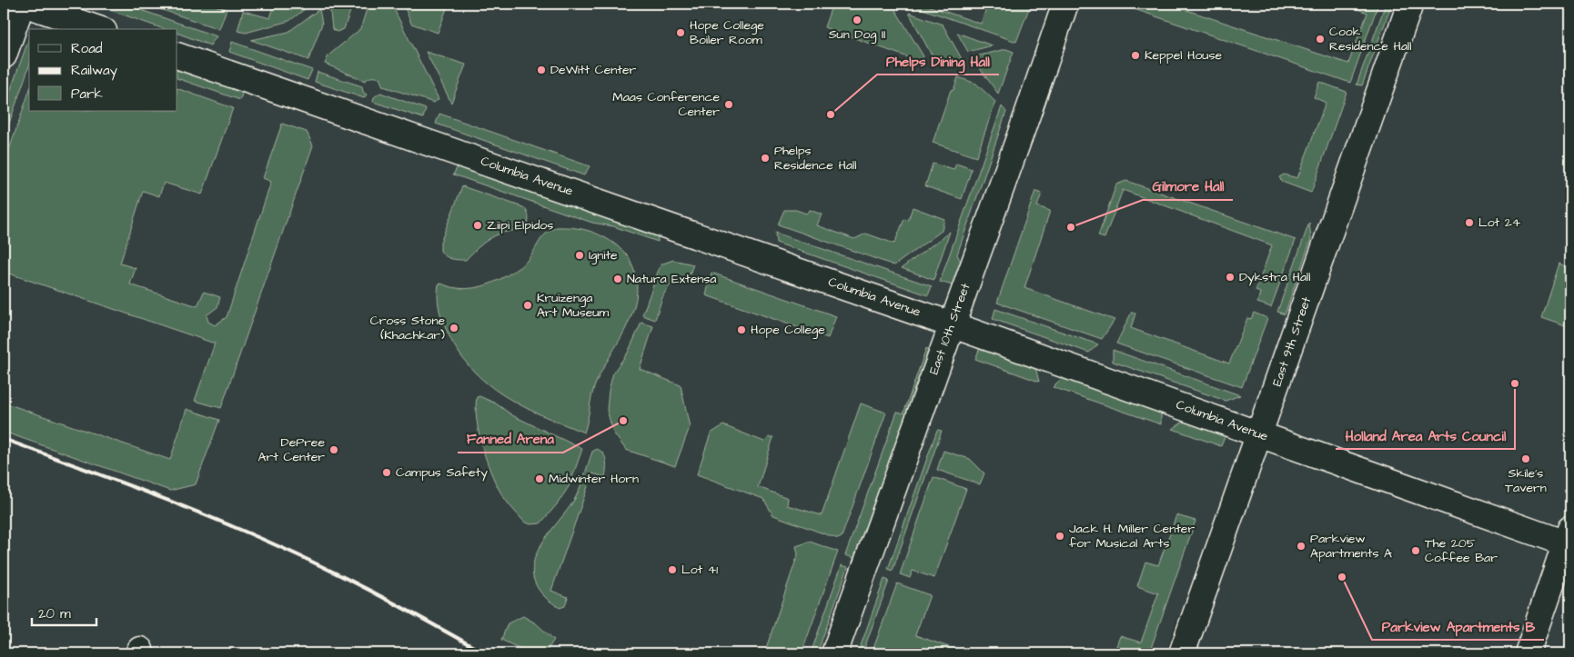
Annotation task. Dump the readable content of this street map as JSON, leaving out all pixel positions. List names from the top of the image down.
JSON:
{
  "streets": {
    "street": ["Columbia Avenue", "East 10th Street", "East 9th Street"]
  },
  "crossings": [
    ["Columbia Avenue", "East 10th Street"],
    ["Columbia Avenue", "East 9th Street"]
  ],
  "places": [
    "Sun Dog II",
    "Hope College Boiler Room",
    "Cook Residence Hall",
    "Keppel House",
    "DeWitt Center",
    "Maas Conference Center",
    "Phelps Dining Hall",
    "Phelps Residence Hall",
    "Lot 24",
    "Ziipi Elpidos",
    "Gilmore Hall",
    "Ignite",
    "Dykstra Hall",
    "Natura Extensa",
    "Kruizenga Art Museum",
    "Cross Stone (Khachkar)",
    "Hope College",
    "Holland Area Arts Council",
    "Fanned Arena",
    "DePree Art Center",
    "Skile’s Tavern",
    "Campus Safety",
    "Midwinter Horn",
    "Jack H. Miller Center for Musical Arts",
    "Parkview Apartments A",
    "The 205 Coffee Bar",
    "Lot 41",
    "Parkview Apartments B"
  ],
  "legend": ["Road", "Railway", "Park"],
  "scale_bar": "20 m"
}
